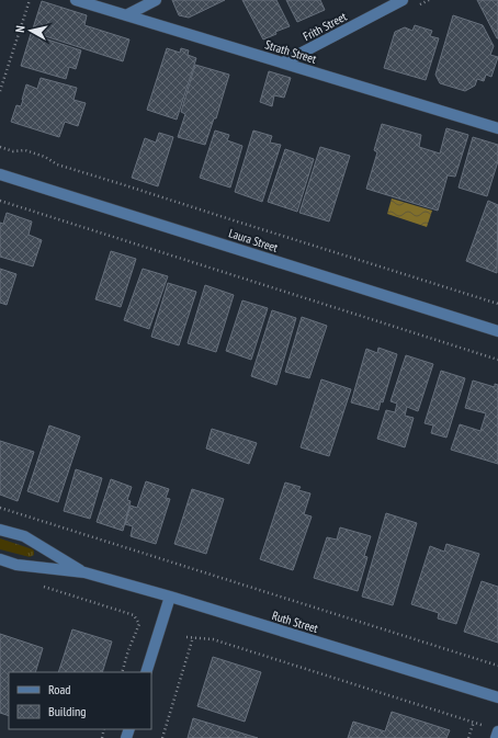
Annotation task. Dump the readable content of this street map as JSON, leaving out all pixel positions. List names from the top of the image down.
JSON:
{
  "streets": {
    "street": [
      "Frith Street",
      "Strath Street",
      "Laura Street",
      "Ruth Street"
    ]
  },
  "crossings": [
    ["Frith Street", "Strath Street"]
  ],
  "legend": ["Road", "Building"],
  "north": "left"
}
